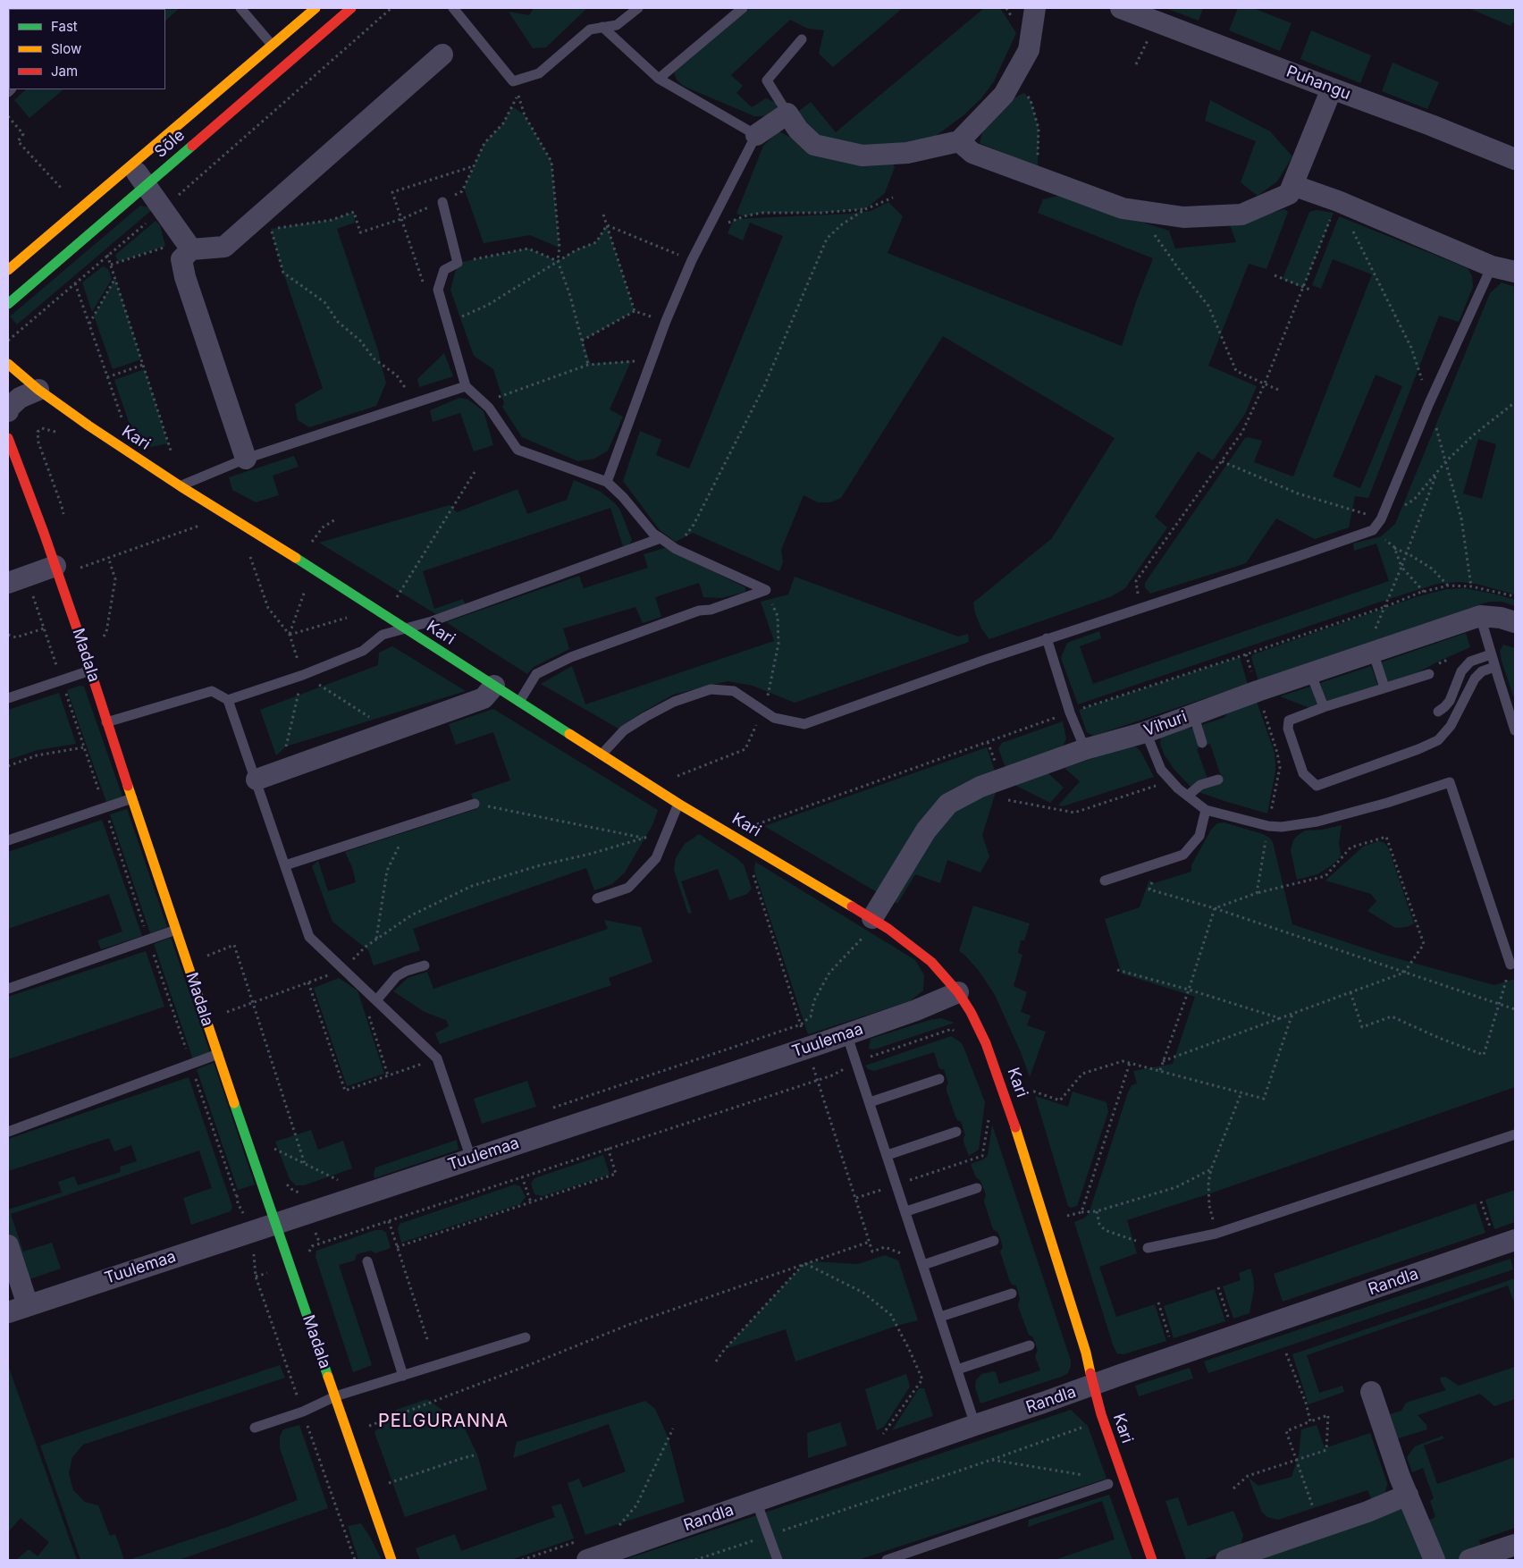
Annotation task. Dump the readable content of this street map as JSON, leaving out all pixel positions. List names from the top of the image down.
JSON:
{
  "streets": {
    "street": [
      "Puhangu",
      "Sõle",
      "Kari",
      "Madala",
      "Vihuri",
      "Tuulemaa",
      "Randla"
    ]
  },
  "crossings": [
    ["Kari", "Vihuri"],
    ["Kari", "Tuulemaa"],
    ["Kari", "Randla"],
    ["Madala", "Tuulemaa"]
  ],
  "districts": ["PELGURANNA"],
  "legend": ["Fast", "Slow", "Jam"]
}
